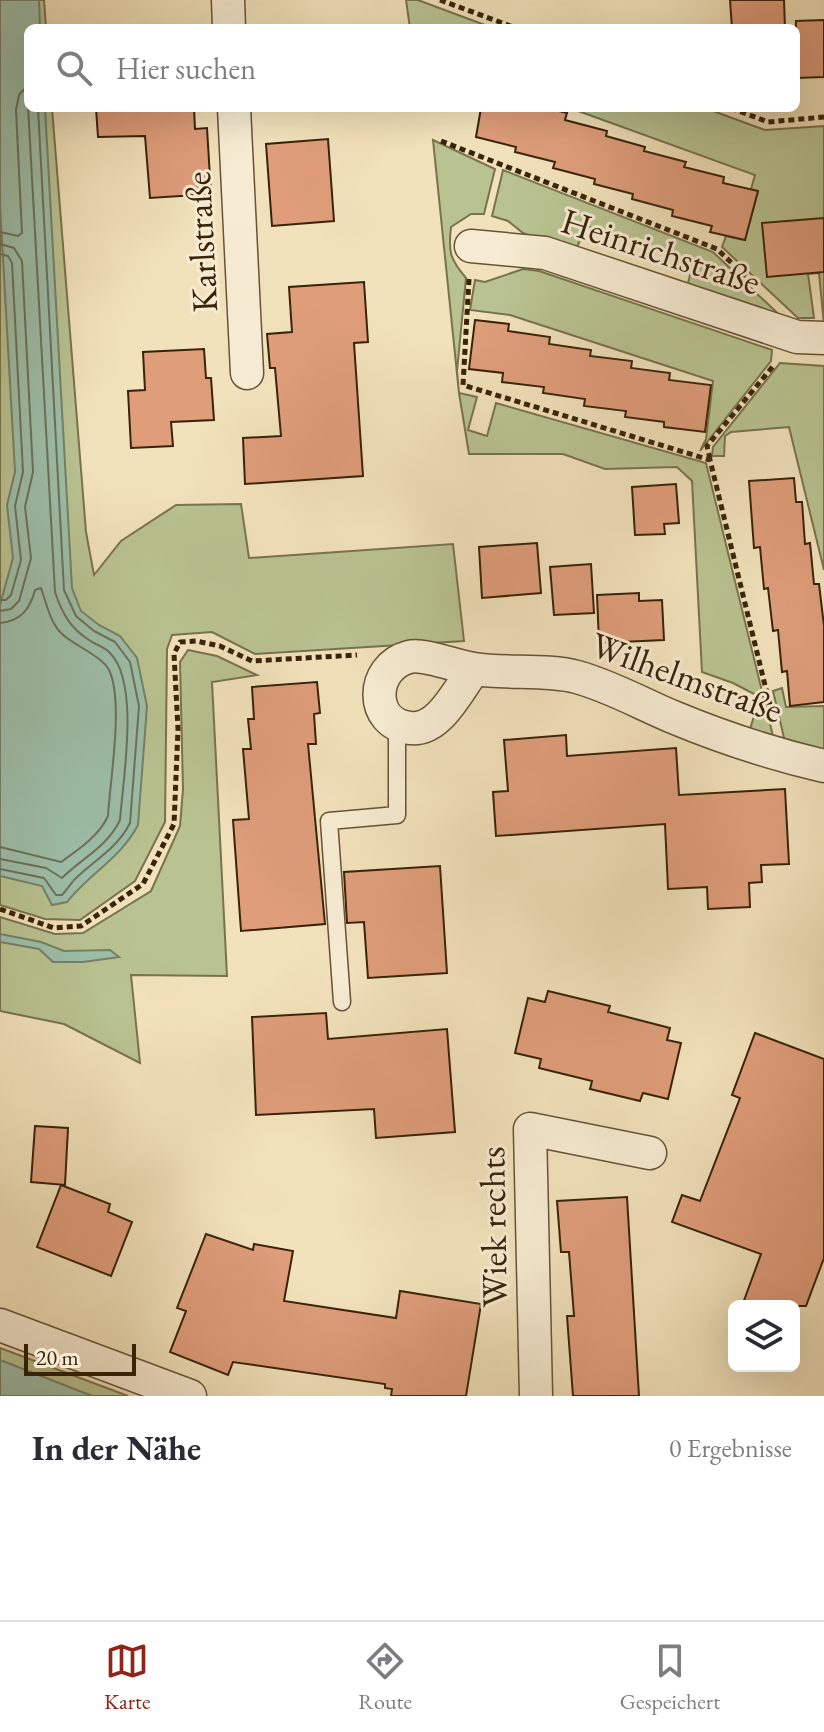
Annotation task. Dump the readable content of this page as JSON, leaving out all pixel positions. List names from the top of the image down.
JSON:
{
  "streets": {
    "street": [
      "Karlstraße",
      "Heinrichstraße",
      "Wilhelmstraße",
      "Wiek rechts"
    ]
  },
  "scale_bar": "20 m",
  "page": {
    "search": "Hier suchen",
    "scale": "20 m",
    "heading": ["In der Nähe", "0 Ergebnisse"],
    "nav": ["Karte", "Route", "Gespeichert"]
  }
}
